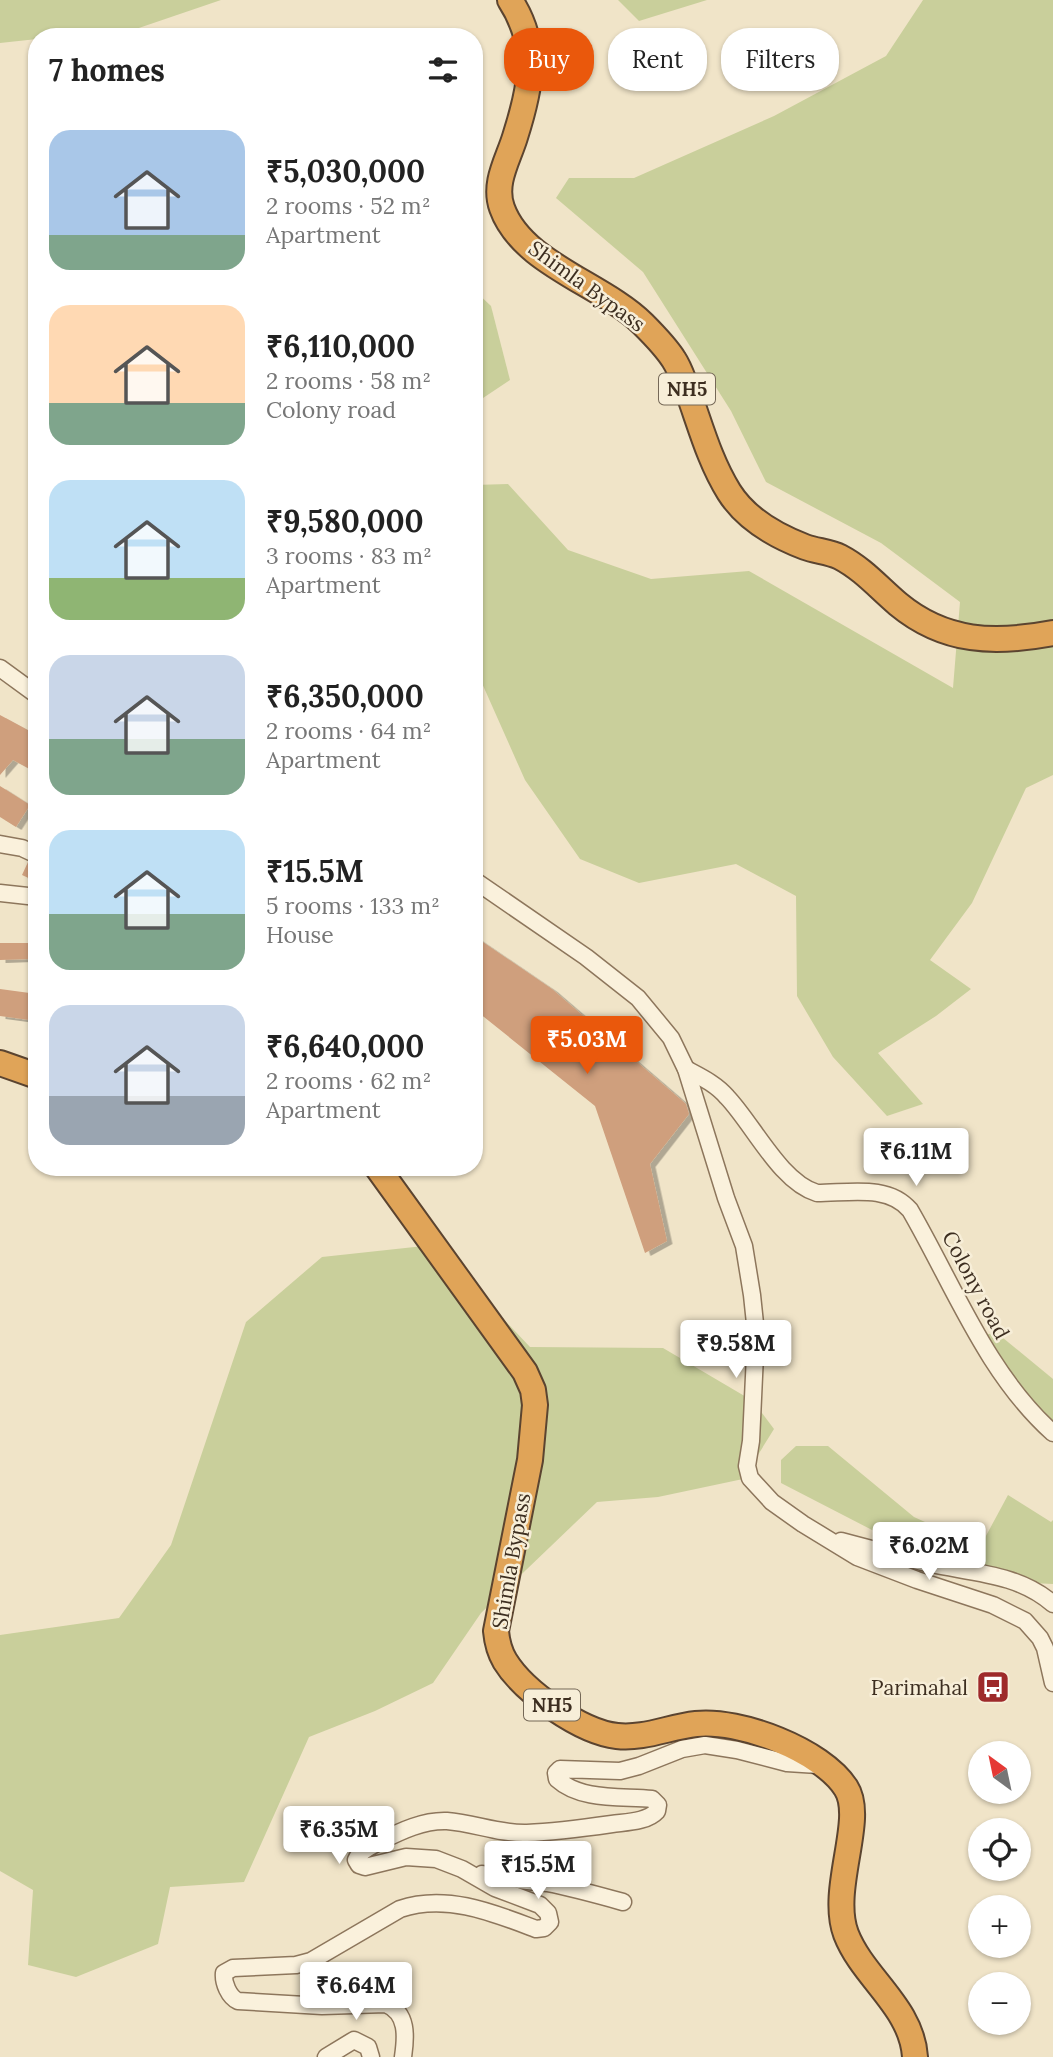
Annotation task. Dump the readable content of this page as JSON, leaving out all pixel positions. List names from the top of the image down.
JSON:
{
  "streets": {
    "highway": ["Shimla Bypass", "NH5"],
    "street": ["Colony road"]
  },
  "places": {
    "bus stop": ["Parimahal"]
  },
  "north": "top left",
  "page": {
    "chip": ["Buy", "Rent", "Filters"],
    "heading": "7 homes",
    "list": [
      {
        "name": "₹5,030,000",
        "note": "2 rooms · 52 m² · Apartment"
      },
      {
        "name": "₹6,110,000",
        "note": "2 rooms · 58 m² · Colony road"
      },
      {
        "name": "₹9,580,000",
        "note": "3 rooms · 83 m² · Apartment"
      },
      {
        "name": "₹6,350,000",
        "note": "2 rooms · 64 m² · Apartment"
      },
      {
        "name": "₹15.5M",
        "note": "5 rooms · 133 m² · House"
      },
      {
        "name": "₹6,640,000",
        "note": "2 rooms · 62 m² · Apartment"
      }
    ],
    "price": [
      "₹5.03M",
      "₹6.11M",
      "₹9.58M",
      "₹6.02M",
      "₹6.35M",
      "₹15.5M",
      "₹6.64M"
    ],
    "map_buttons": ["+", "−"]
  }
}
